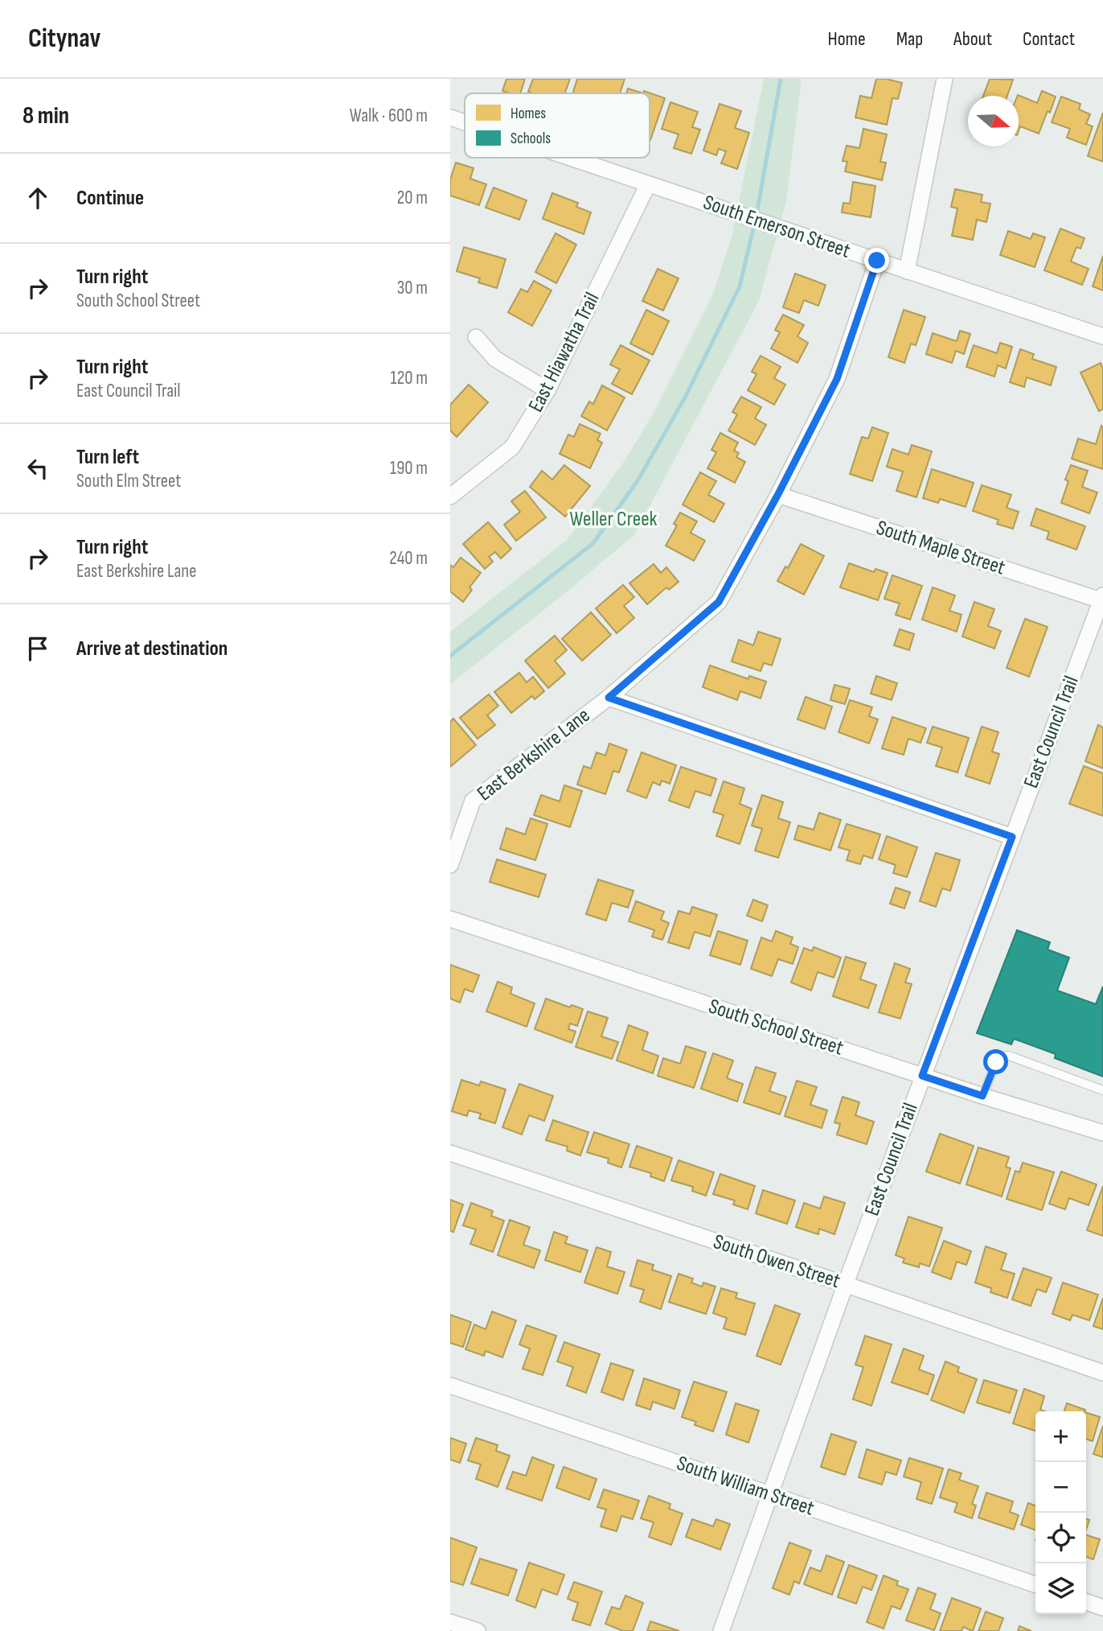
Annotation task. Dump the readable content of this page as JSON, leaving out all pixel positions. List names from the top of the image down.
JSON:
{
  "streets": {
    "street": [
      "South Emerson Street",
      "East Hiawatha Trail",
      "South Maple Street",
      "East Council Trail",
      "East Berkshire Lane",
      "South School Street",
      "South Owen Street",
      "South William Street"
    ]
  },
  "crossings": [
    ["South Emerson Street", "East Hiawatha Trail"],
    ["South Emerson Street", "East Berkshire Lane"],
    ["South Maple Street", "East Council Trail"],
    ["South Maple Street", "East Berkshire Lane"],
    ["East Council Trail", "South School Street"],
    ["East Council Trail", "South Owen Street"],
    ["East Council Trail", "South William Street"]
  ],
  "parks": ["Weller Creek"],
  "legend": ["Homes", "Schools"],
  "north": "right",
  "page": {
    "header": "Citynav",
    "nav": [
      "Home",
      "Map",
      "About",
      "Contact"
    ],
    "heading": ["8 min", "Walk · 600 m"],
    "list": [
      ["Continue", "20 m"],
      ["Turn right", "South School Street", "30 m"],
      ["Turn right", "East Council Trail", "120 m"],
      ["Turn left", "South Elm Street", "190 m"],
      ["Turn right", "East Berkshire Lane", "240 m"],
      "Arrive at destination"
    ],
    "map_buttons": ["+", "−"]
  }
}
